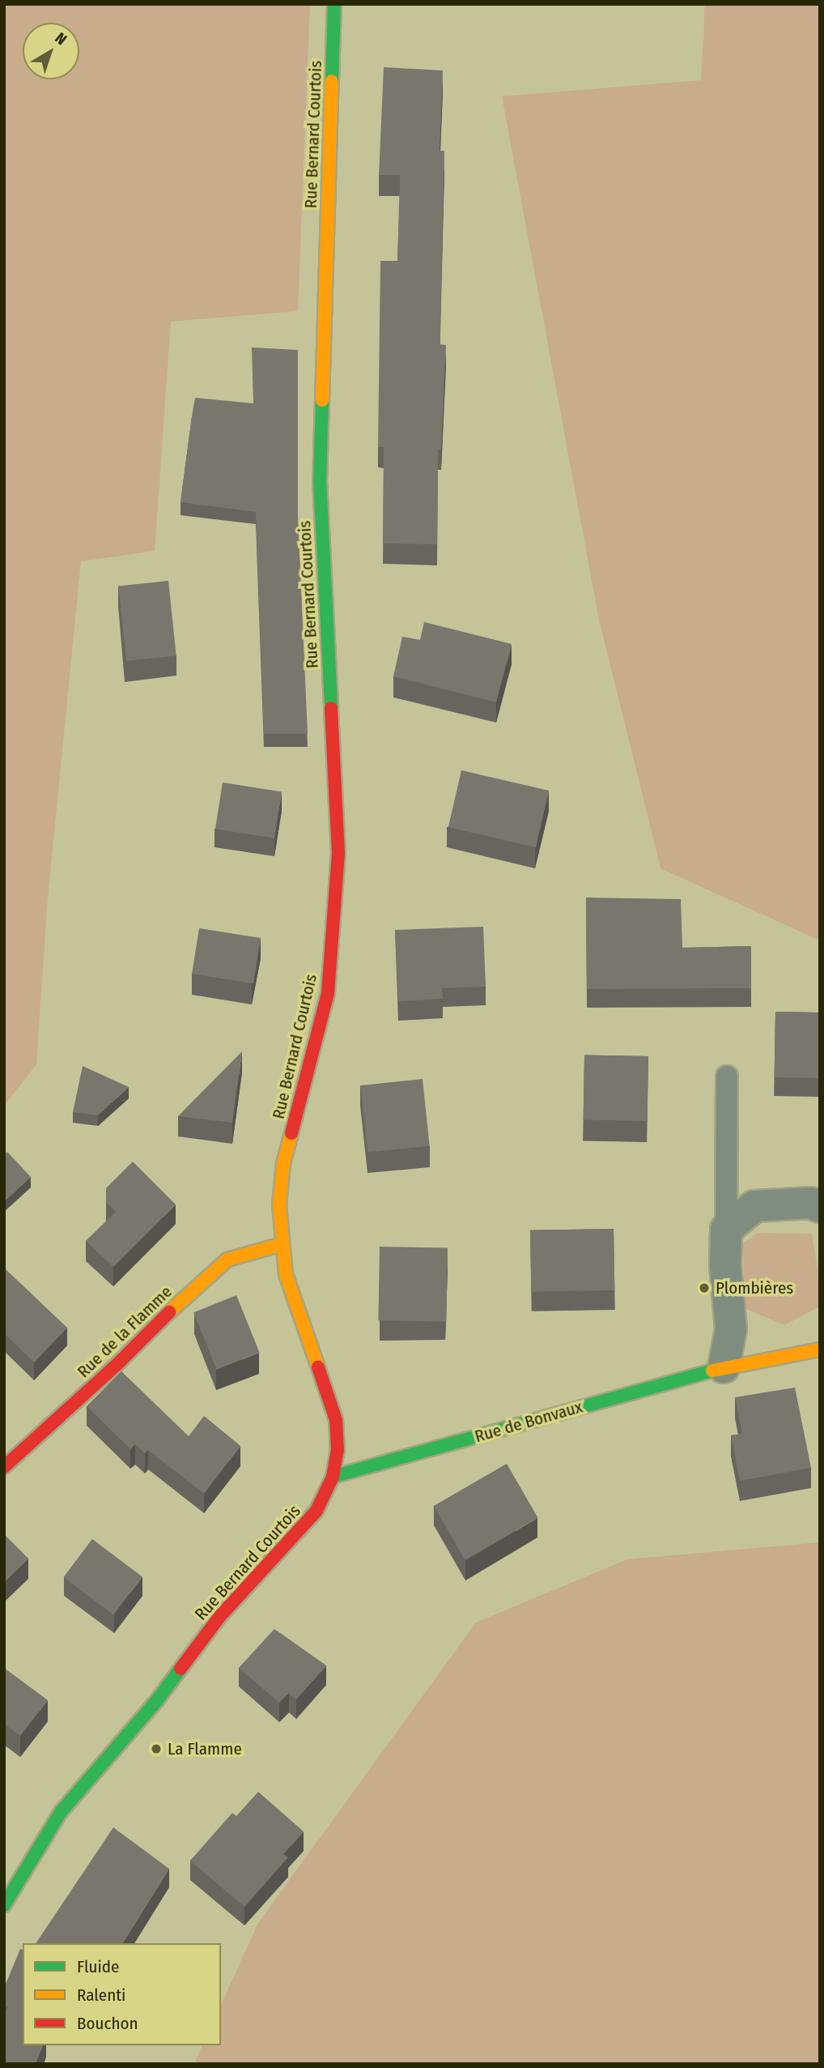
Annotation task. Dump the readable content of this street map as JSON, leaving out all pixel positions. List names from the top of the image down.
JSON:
{
  "streets": {
    "street": ["Rue Bernard Courtois", "Rue de la Flamme", "Rue de Bonvaux"]
  },
  "crossings": [
    ["Rue Bernard Courtois", "Rue de la Flamme"],
    ["Rue Bernard Courtois", "Rue de Bonvaux"]
  ],
  "places": ["Plombières", "La Flamme"],
  "legend": ["Fluide", "Ralenti", "Bouchon"],
  "north": "top right"
}
